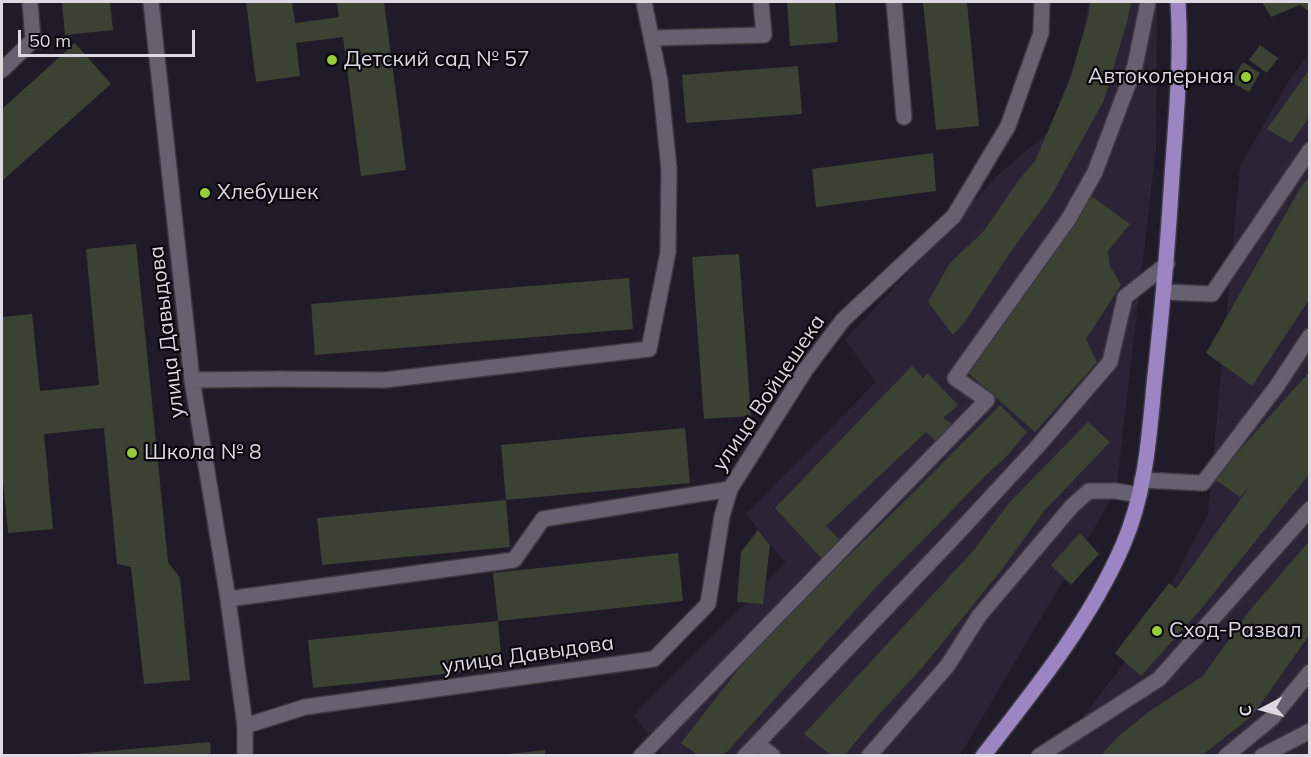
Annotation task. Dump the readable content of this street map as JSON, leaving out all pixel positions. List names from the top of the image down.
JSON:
{
  "streets": {
    "street": ["улица Давыдова", "улица Войцешека"]
  },
  "crossings": [
    ["улица Давыдова", "улица Войцешека"]
  ],
  "places": [
    "Детский сад № 57",
    "Автоколерная",
    "Хлебушек",
    "Школа № 8",
    "Сход-Развал"
  ],
  "scale_bar": "50 m",
  "north": "left"
}
